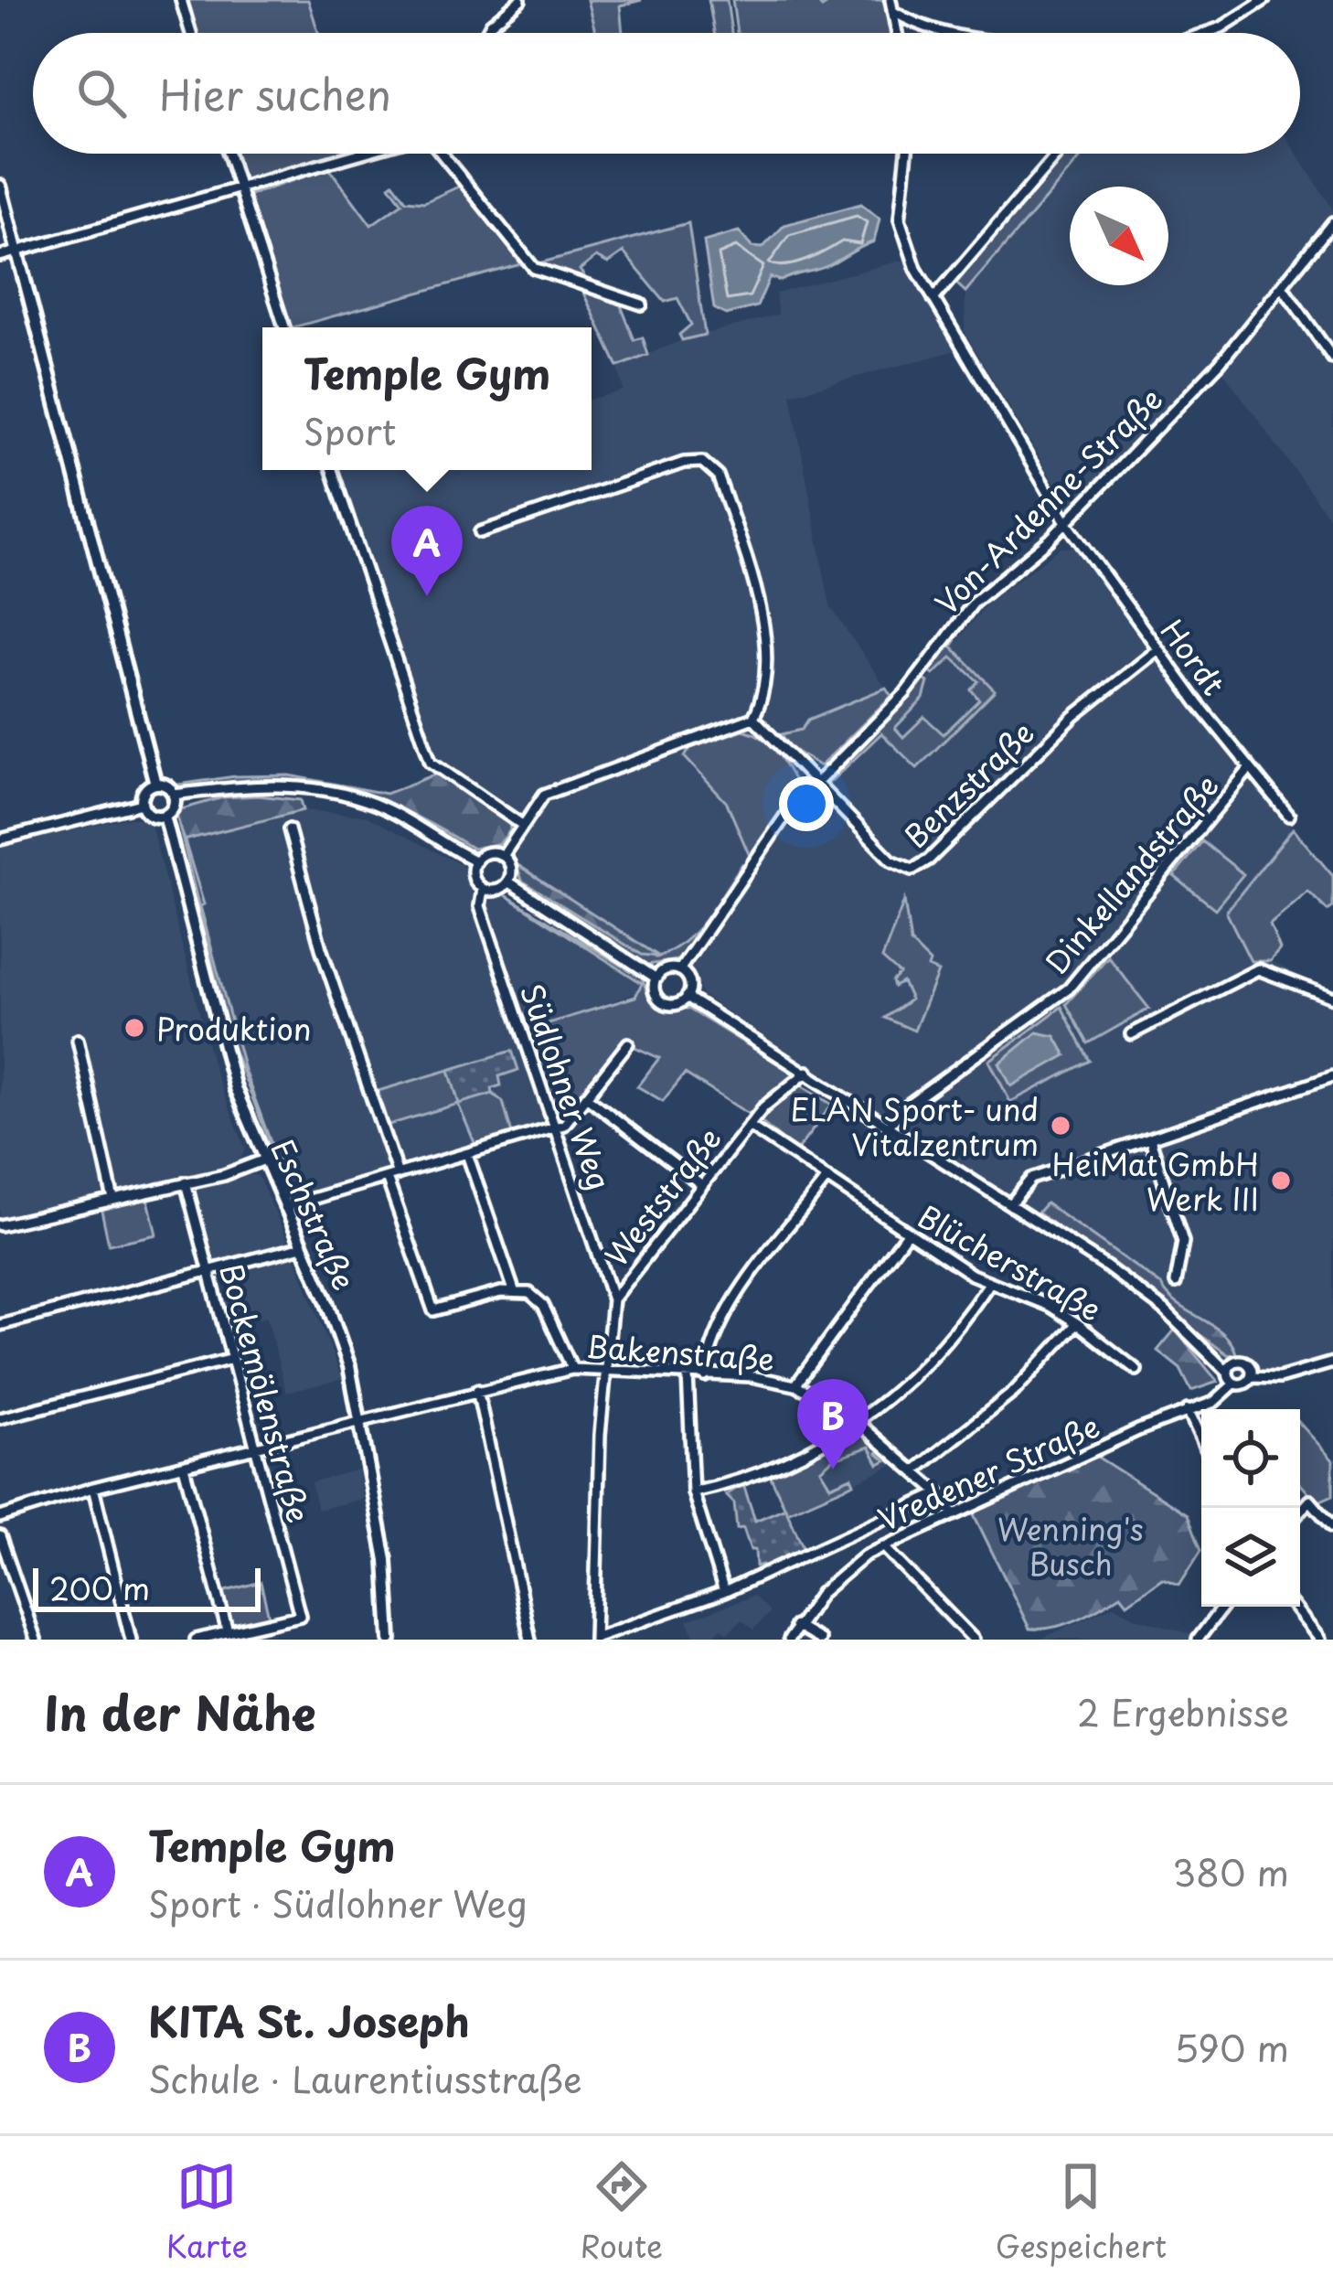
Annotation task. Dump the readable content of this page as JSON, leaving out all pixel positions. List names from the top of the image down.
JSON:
{
  "streets": {
    "main road": ["Eschstraße"],
    "street": [
      "Von-Ardenne-Straße",
      "Hordt",
      "Benzstraße",
      "Dinkellandstraße",
      "Südlohner Weg",
      "Weststraße",
      "Blücherstraße",
      "Bakenstraße",
      "Bockemölenstraße",
      "Vredener Straße"
    ]
  },
  "crossings": [
    ["Von-Ardenne-Straße", "Hordt"],
    ["Von-Ardenne-Straße", "Benzstraße"],
    ["Hordt", "Benzstraße"],
    ["Hordt", "Dinkellandstraße"],
    ["Südlohner Weg", "Weststraße"],
    ["Weststraße", "Blücherstraße"],
    ["Weststraße", "Bakenstraße"],
    ["Eschstraße", "Bakenstraße"],
    ["Bakenstraße", "Bockemölenstraße"],
    ["Bakenstraße", "Vredener Straße"]
  ],
  "parks": ["Wenning's Busch"],
  "places": ["Produktion", "ELAN Sport- und Vitalzentrum", "HeiMat GmbH Werk III"],
  "scale_bar": "200 m",
  "north": "bottom right",
  "page": {
    "search": "Hier suchen",
    "popup": ["Temple Gym", "Sport"],
    "pins": ["A", "B"],
    "scale": "200 m",
    "heading": ["In der Nähe", "2 Ergebnisse"],
    "list": [
      {
        "mark": "A",
        "name": "Temple Gym",
        "note": "Sport · Südlohner Weg",
        "value": "380 m"
      },
      {
        "mark": "B",
        "name": "KITA St. Joseph",
        "note": "Schule · Laurentiusstraße",
        "value": "590 m"
      }
    ],
    "nav": ["Karte", "Route", "Gespeichert"]
  }
}
